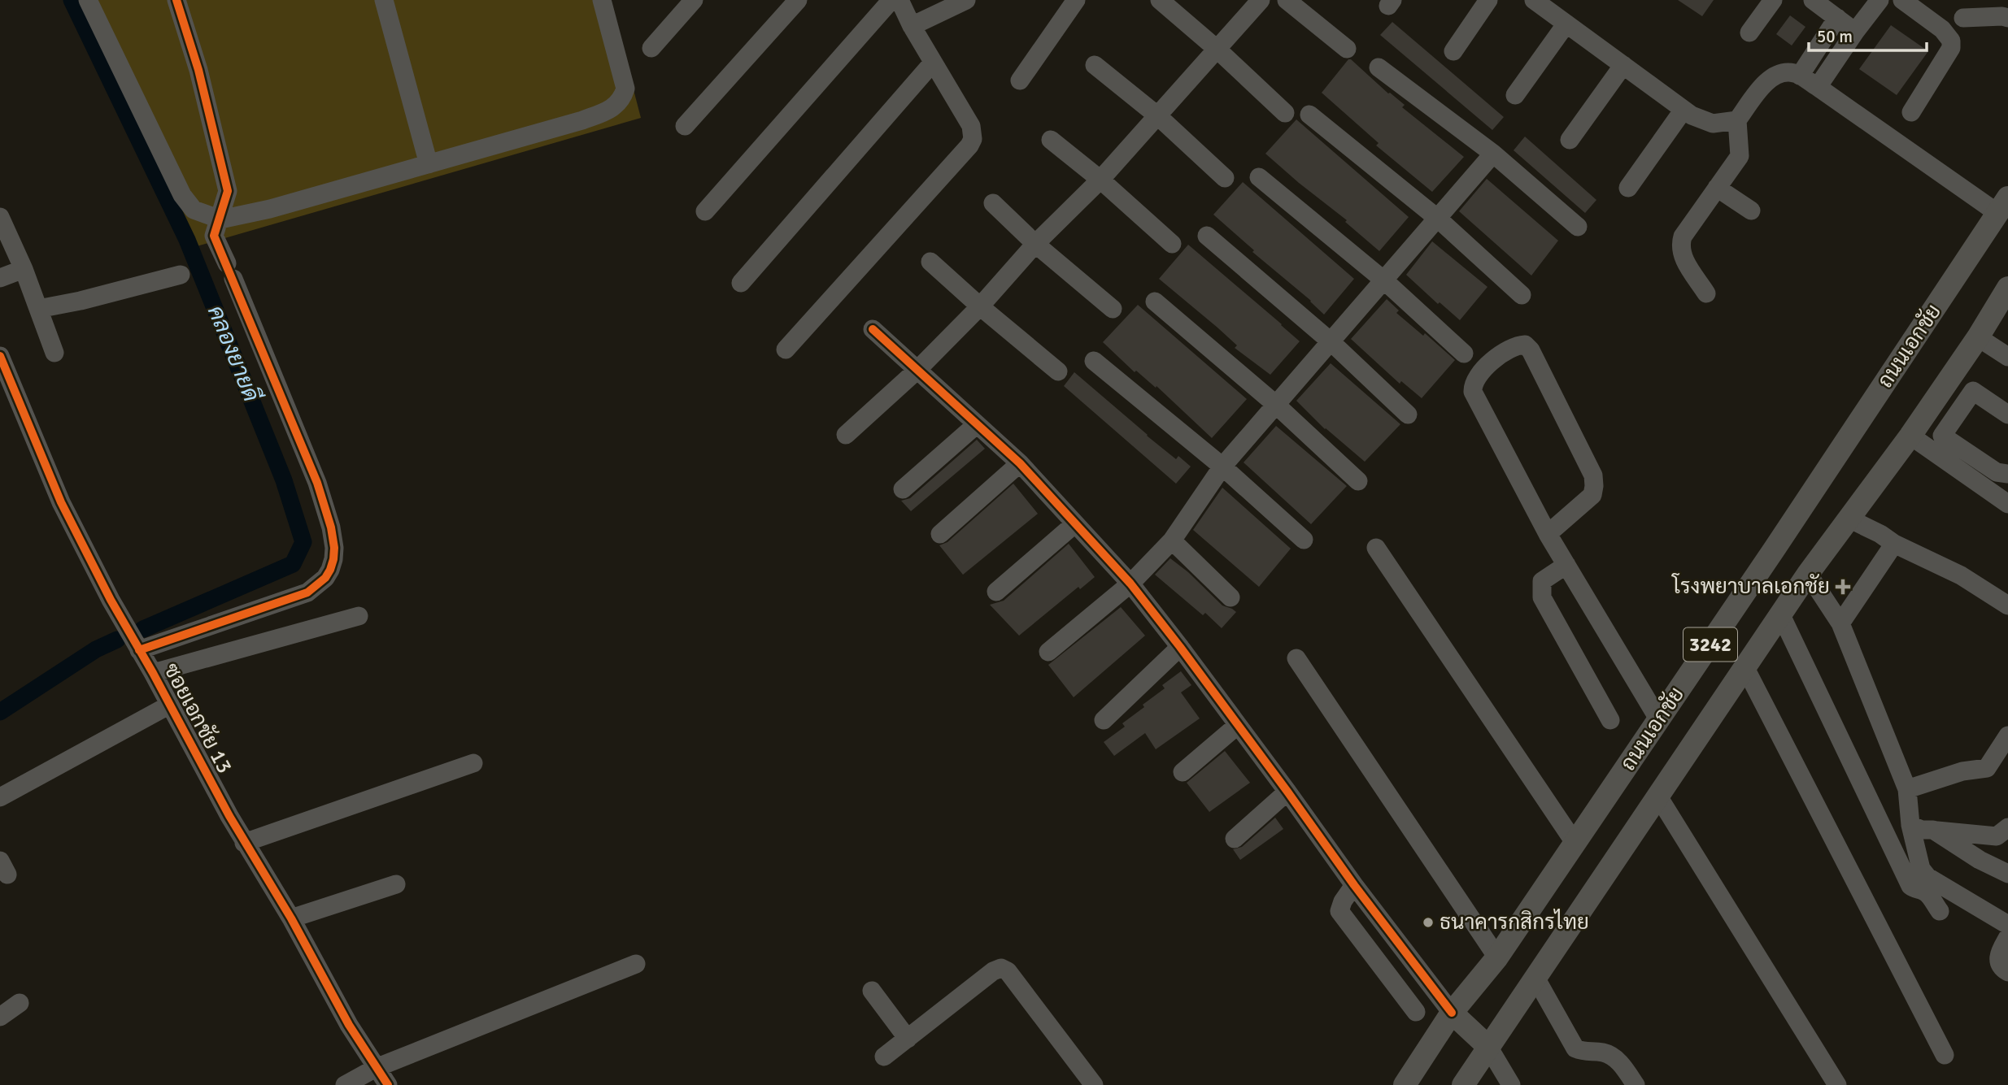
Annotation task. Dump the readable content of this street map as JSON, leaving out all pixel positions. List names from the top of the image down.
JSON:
{
  "streets": {
    "main road": ["ถนนเอกชัย", "3242"],
    "street": ["ซอยเอกชัย 13"]
  },
  "water": ["คลองยายดี"],
  "places": {
    "health": ["โรงพยาบาลเอกชัย"],
    "other": ["ธนาคารกสิกรไทย"]
  },
  "scale_bar": "50 m"
}
